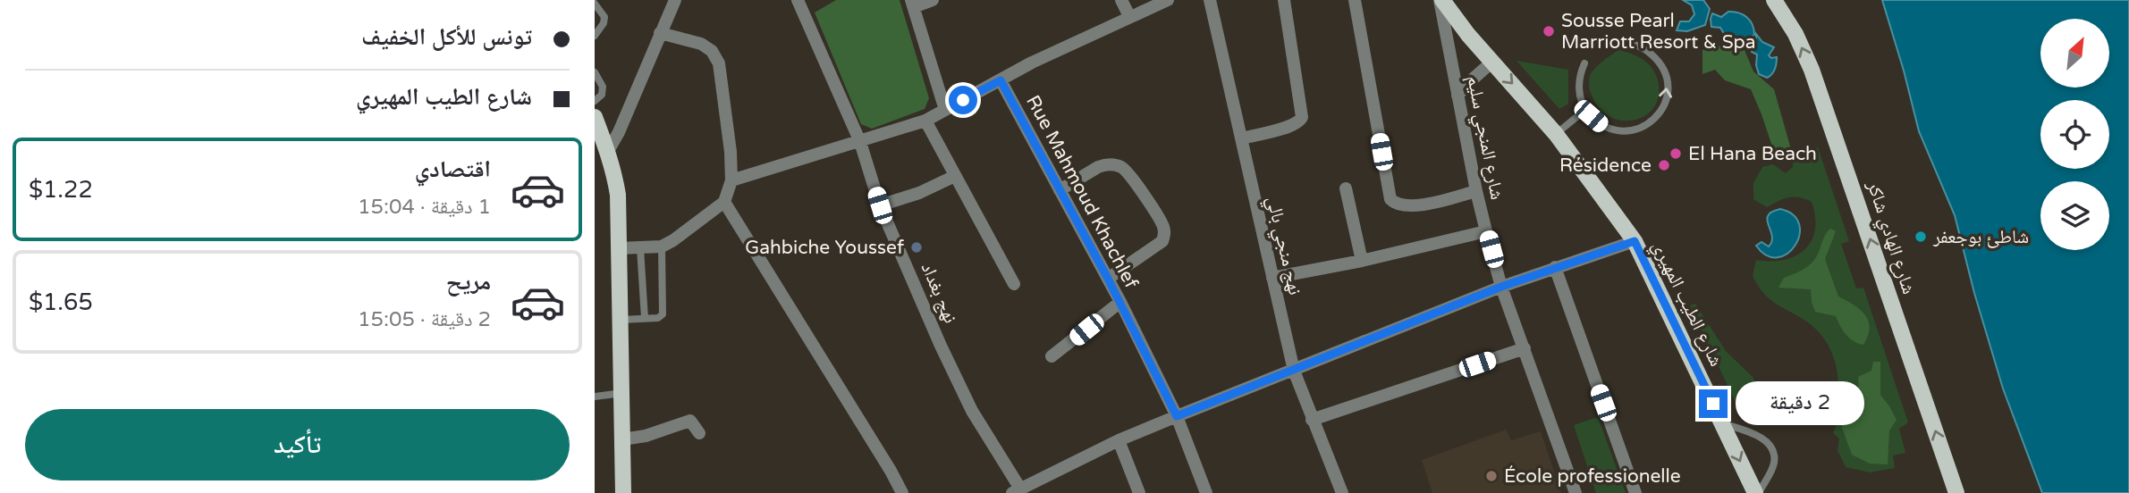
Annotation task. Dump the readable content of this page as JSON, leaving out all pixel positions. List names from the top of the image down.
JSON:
{
  "streets": {
    "main road": ["شارع الهادي شاكر", "شارع الطيب المهيري"],
    "street": [
      "شارع المنجي سليم",
      "Rue Mahmoud Khachlef",
      "نهج منجي بالي",
      "نهج بغداد"
    ]
  },
  "crossings": [
    ["شارع المنجي سليم", "شارع الطيب المهيري"]
  ],
  "one_way": ["شارع الهادي شاكر"],
  "places": [
    "Sousse Pearl Marriott Resort & Spa",
    "El Hana Beach",
    "Résidence",
    "شاطئ بوجعفر",
    "Gahbiche Youssef",
    "École professionelle"
  ],
  "north": "top right",
  "page": {
    "banner": ["تونس للأكل الخفيف", "شارع الطيب المهيري"],
    "list": [
      {
        "name": "اقتصادي",
        "note": "1 دقيقة · 15:04",
        "value": "$1.22"
      },
      {
        "name": "مريح",
        "note": "2 دقيقة · 15:05",
        "value": "$1.65"
      }
    ],
    "bubble": "2 دقيقة",
    "buttons": "تأكيد"
  }
}
